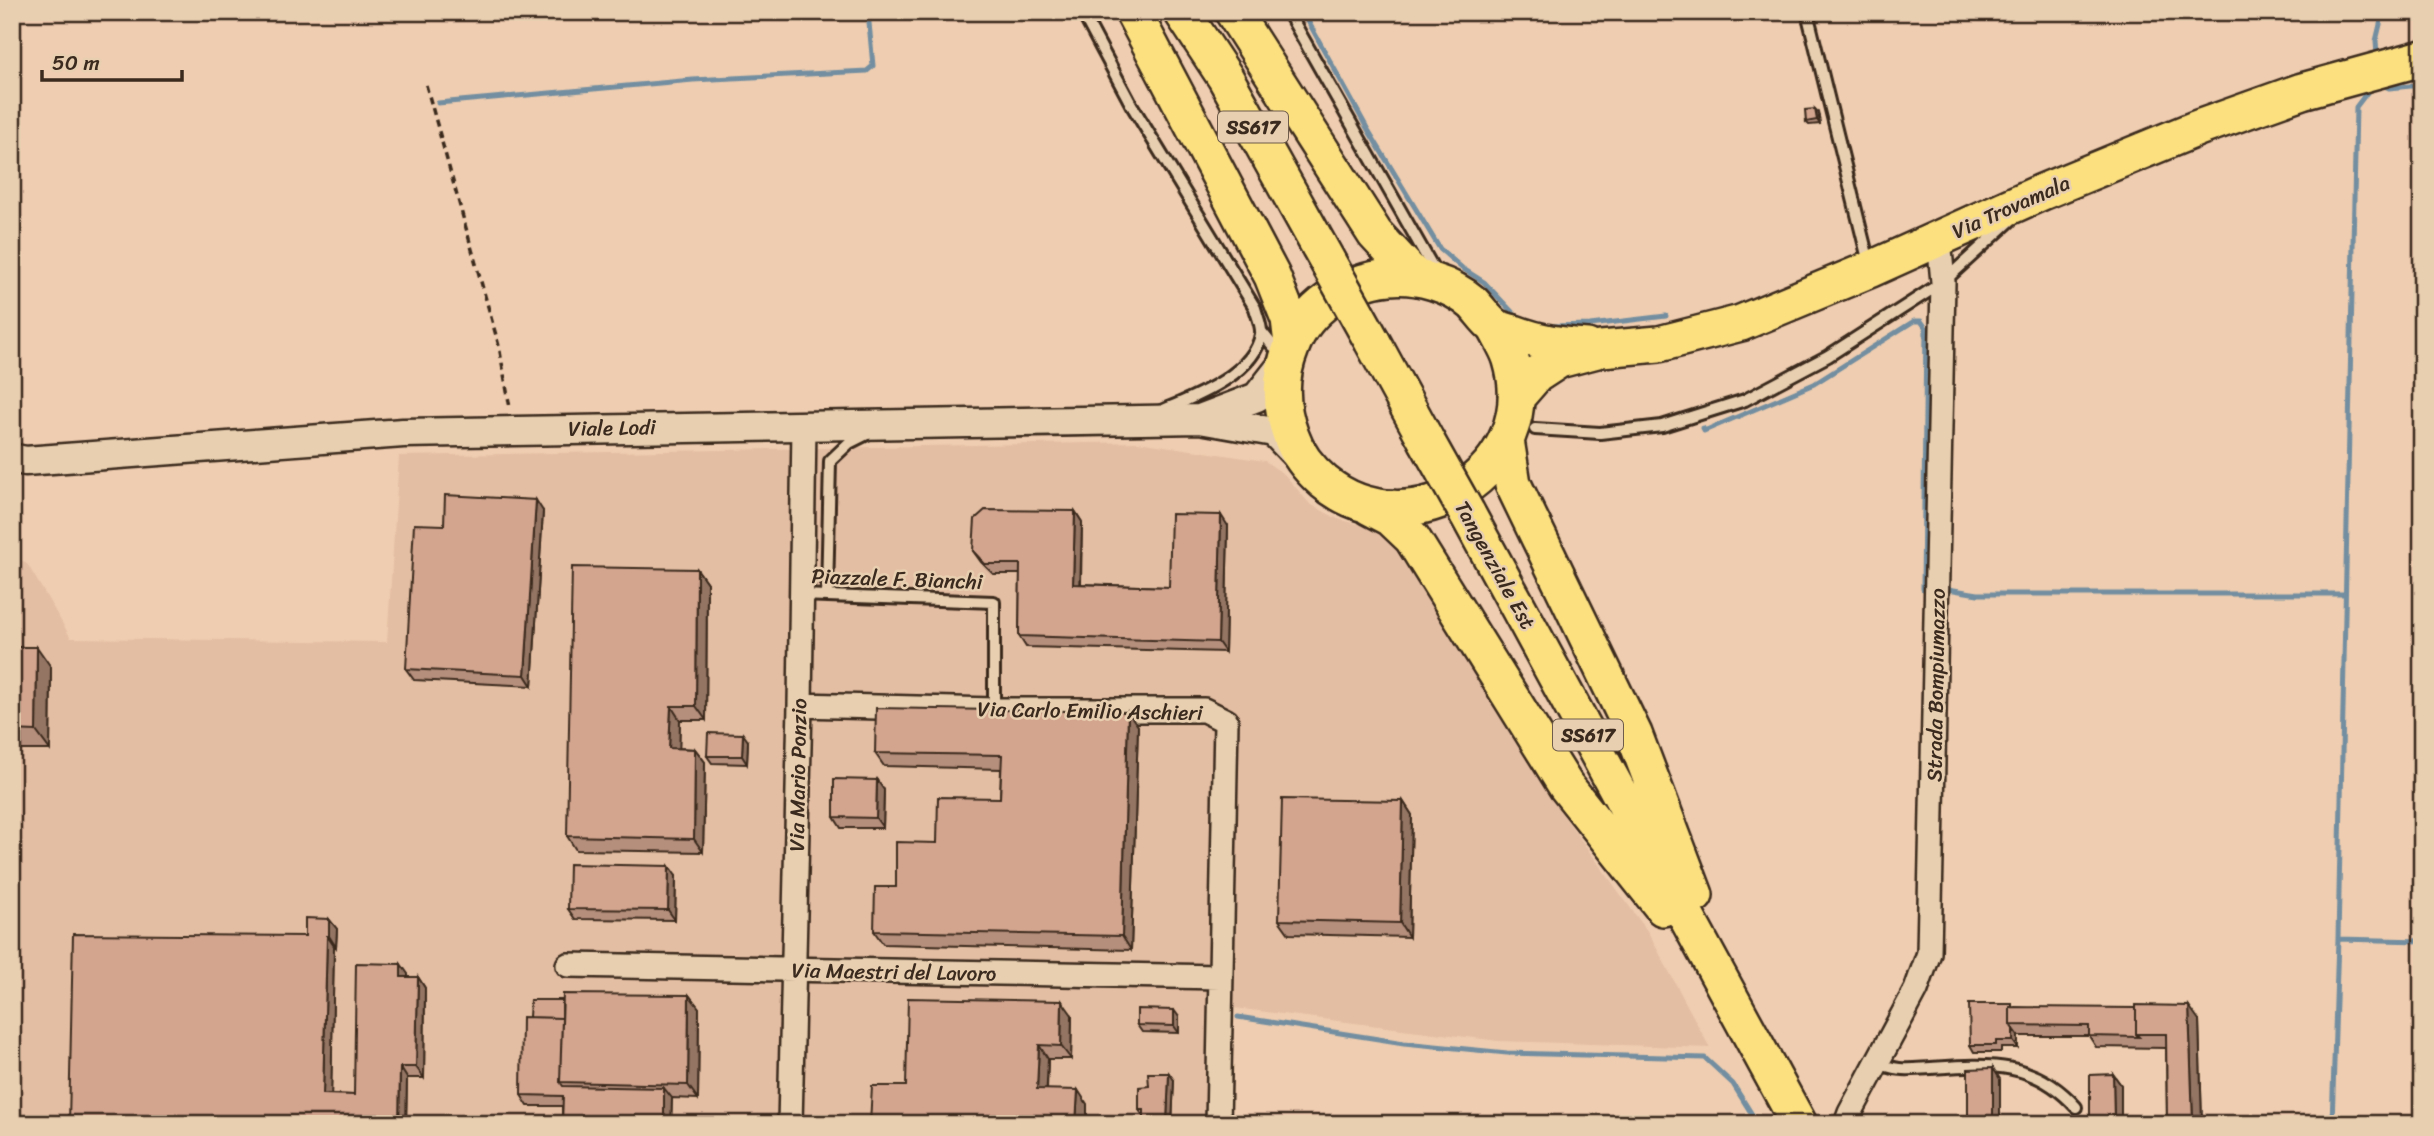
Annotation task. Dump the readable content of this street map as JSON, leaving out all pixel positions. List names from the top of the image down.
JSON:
{
  "streets": {
    "main road": ["SS617", "Via Trovamala", "Tangenziale Est"],
    "street": [
      "Viale Lodi",
      "Strada Bompiumazzo",
      "Via Carlo Emilio Aschieri",
      "Via Mario Ponzio",
      "Via Maestri del Lavoro"
    ],
    "lane": ["Piazzale F. Bianchi"]
  },
  "crossings": [
    ["Via Trovamala", "Viale Lodi"],
    ["Via Trovamala", "Strada Bompiumazzo"],
    ["Viale Lodi", "Via Mario Ponzio"],
    ["Piazzale F. Bianchi", "Via Carlo Emilio Aschieri"],
    ["Piazzale F. Bianchi", "Via Mario Ponzio"],
    ["Via Carlo Emilio Aschieri", "Via Mario Ponzio"],
    ["Via Carlo Emilio Aschieri", "Via Maestri del Lavoro"],
    ["Via Mario Ponzio", "Via Maestri del Lavoro"]
  ],
  "scale_bar": "50 m"
}
